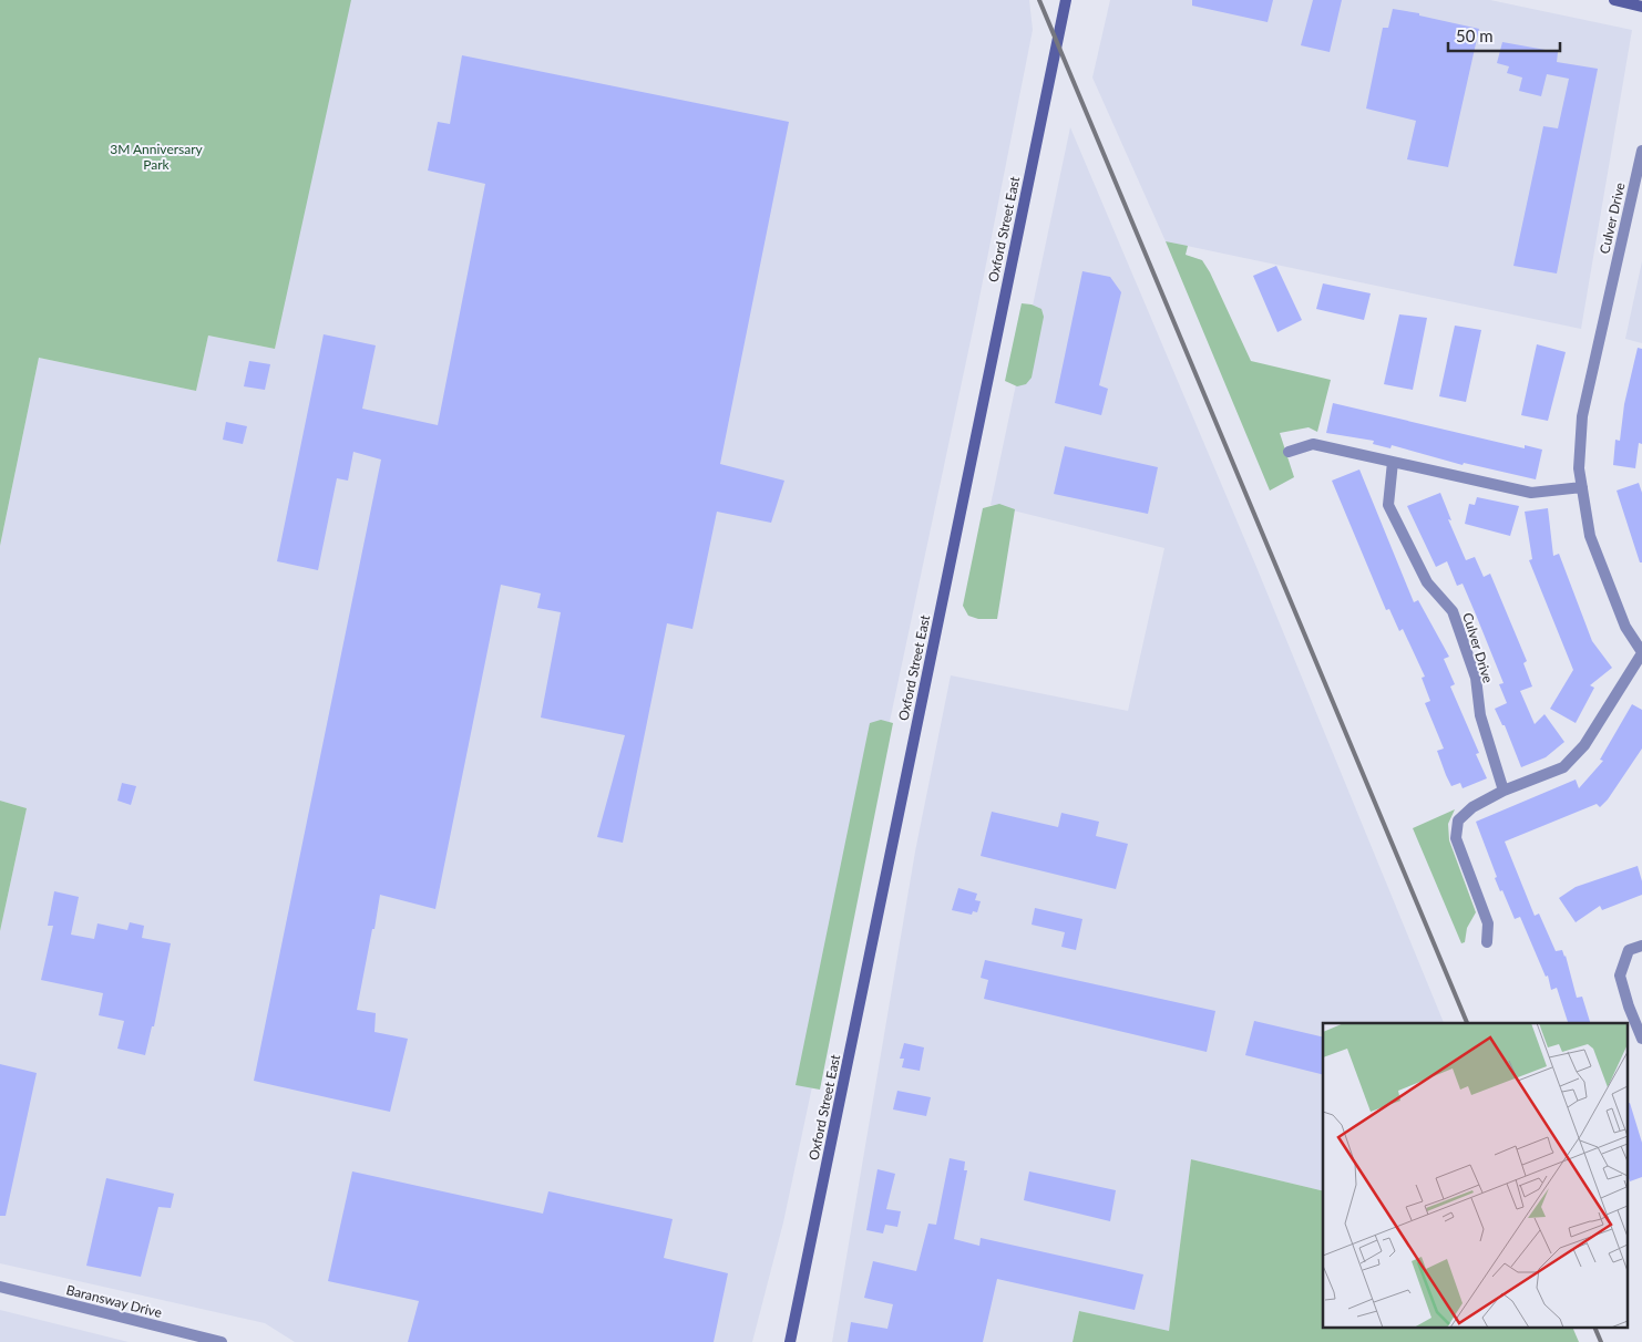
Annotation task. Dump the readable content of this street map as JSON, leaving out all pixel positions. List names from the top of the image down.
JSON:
{
  "streets": {
    "main road": ["Oxford Street East"],
    "street": ["Culver Drive", "Baransway Drive"]
  },
  "parks": ["3M Anniversary Park"],
  "scale_bar": "50 m"
}
